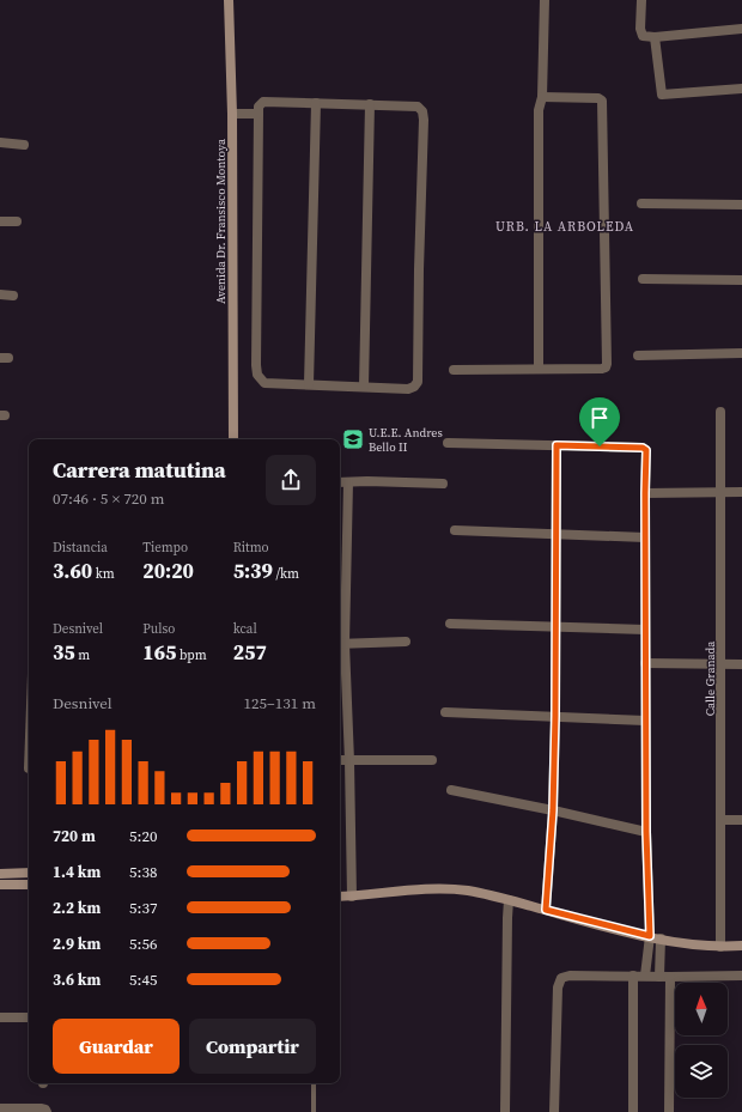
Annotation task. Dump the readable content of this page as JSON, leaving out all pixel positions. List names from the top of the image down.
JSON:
{
  "streets": {
    "main road": ["Avenida Dr. Fransisco Montoya"],
    "street": ["Calle Granada"]
  },
  "districts": ["URB. LA ARBOLEDA"],
  "places": {
    "school or university": ["U.E.E. Andres Bello II"]
  },
  "north": "top",
  "page": {
    "heading": ["Carrera matutina", "07:46 · 5 × 720 m"],
    "stats": [
      ["Distancia", "3.60 km"],
      ["Tiempo", "20:20"],
      ["Ritmo", "5:39 /km"],
      ["Desnivel", "35 m"],
      ["Pulso", "165 bpm"],
      ["kcal", "257"]
    ],
    "chart": ["Desnivel", "125–131 m"],
    "list": [
      {
        "name": "720 m",
        "note": "5:20"
      },
      {
        "name": "1.4 km",
        "note": "5:38"
      },
      {
        "name": "2.2 km",
        "note": "5:37"
      },
      {
        "name": "2.9 km",
        "note": "5:56"
      },
      {
        "name": "3.6 km",
        "note": "5:45"
      }
    ],
    "buttons": ["Guardar", "Compartir"]
  }
}
